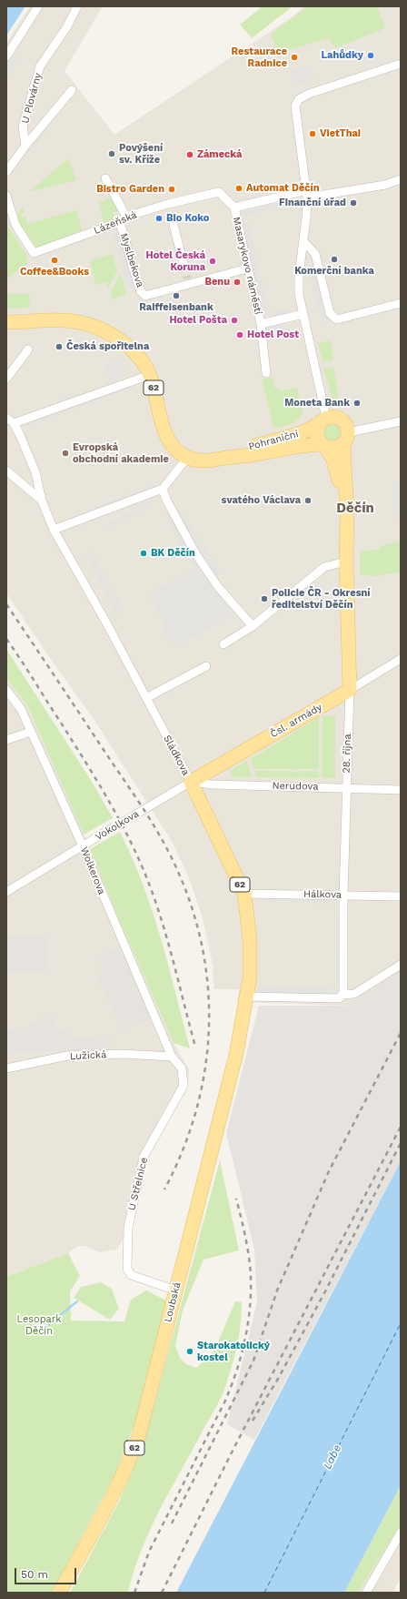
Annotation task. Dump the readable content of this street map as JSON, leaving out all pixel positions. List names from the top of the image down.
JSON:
{
  "streets": {
    "main road": [
      "62",
      "Pohraniční",
      "Čsl. armády",
      "28. října",
      "Sládkova",
      "Loubská"
    ],
    "street": [
      "U Plovárny",
      "Lázeňská",
      "Myslbekova",
      "Masarykovo náměstí",
      "Nerudova",
      "Vokolkova",
      "Wolkerova",
      "Hálkova",
      "Lužická",
      "U Střelnice"
    ]
  },
  "crossings": [
    ["Lázeňská", "Myslbekova"],
    ["Lázeňská", "Masarykovo náměstí"],
    ["Myslbekova", "Masarykovo náměstí"],
    ["Pohraniční", "28. října"],
    ["Čsl. armády", "28. října"],
    ["Čsl. armády", "Sládkova"],
    ["Čsl. armády", "Nerudova"],
    ["Čsl. armády", "Vokolkova"],
    ["28. října", "Nerudova"],
    ["28. října", "Hálkova"],
    ["Sládkova", "Nerudova"],
    ["Sládkova", "Vokolkova"],
    ["Sládkova", "Hálkova"],
    ["Sládkova", "Loubská"],
    ["Nerudova", "Vokolkova"],
    ["Vokolkova", "Wolkerova"],
    ["Wolkerova", "Lužická"],
    ["Wolkerova", "U Střelnice"],
    ["Lužická", "U Střelnice"],
    ["U Střelnice", "Loubská"]
  ],
  "districts": ["Děčín"],
  "water": ["Labe"],
  "parks": ["Lesopark Děčín"],
  "places": [
    "Lahůdky",
    "Restaurace Radnice",
    "VietThai",
    "Povýšení sv. Kříže",
    "Zámecká",
    "Automat Děčín",
    "Bistro Garden",
    "Finanční úřad",
    "Bio Koko",
    "Komerční banka",
    "Coffee&Books",
    "Hotel Česká Koruna",
    "Benu",
    "Raiffeisenbank",
    "Hotel Pošta",
    "Hotel Post",
    "Česká spořitelna",
    "Moneta Bank",
    "Evropská obchodní akademie",
    "svatého Václava",
    "BK Děčín",
    "Policie ČR - Okresní ředitelství Děčín",
    "Starokatolický kostel"
  ],
  "scale_bar": "50 m"
}
